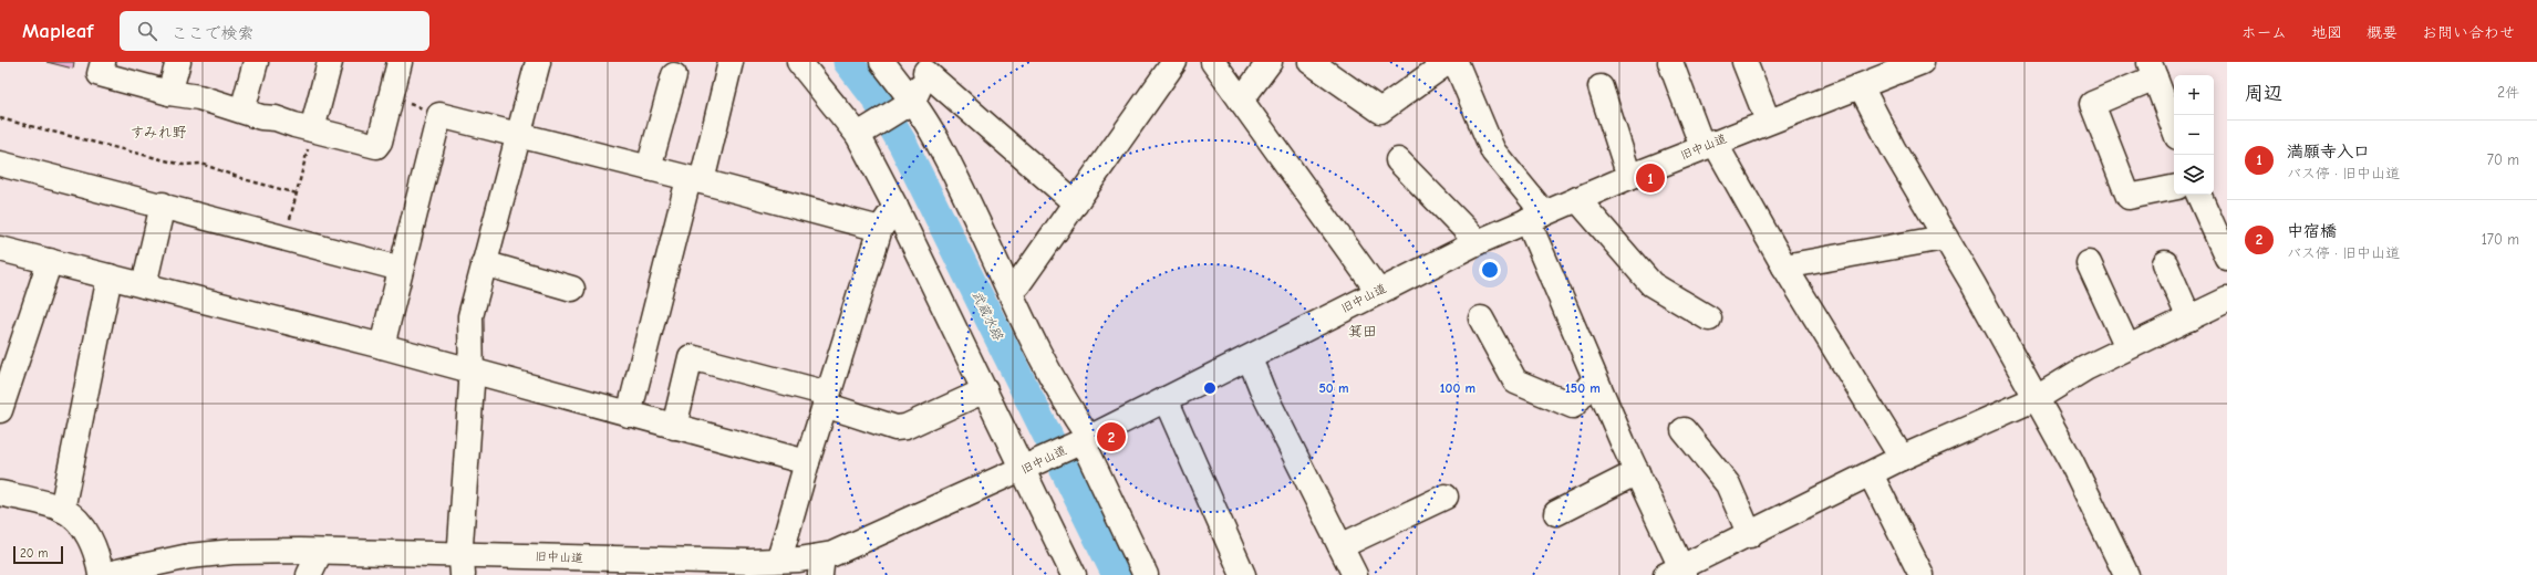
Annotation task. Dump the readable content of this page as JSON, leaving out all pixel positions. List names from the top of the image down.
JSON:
{
  "streets": {
    "street": ["旧中山道"]
  },
  "districts": ["すみれ野", "箕田"],
  "water": ["武蔵水路"],
  "scale_bar": "20 m",
  "page": {
    "header": "Mapleaf",
    "search": "ここで検索",
    "nav": [
      "ホーム",
      "地図",
      "概要",
      "お問い合わせ"
    ],
    "heading": ["周辺", "2件"],
    "map_buttons": ["+", "−"],
    "list": [
      {
        "mark": "1",
        "name": "満願寺入口",
        "note": "バス停 · 旧中山道",
        "value": "70 m"
      },
      {
        "mark": "2",
        "name": "中宿橋",
        "note": "バス停 · 旧中山道",
        "value": "170 m"
      }
    ],
    "pins": ["1", "2"],
    "scale": "20 m"
  },
  "rings": ["50 m", "100 m", "150 m"]
}
